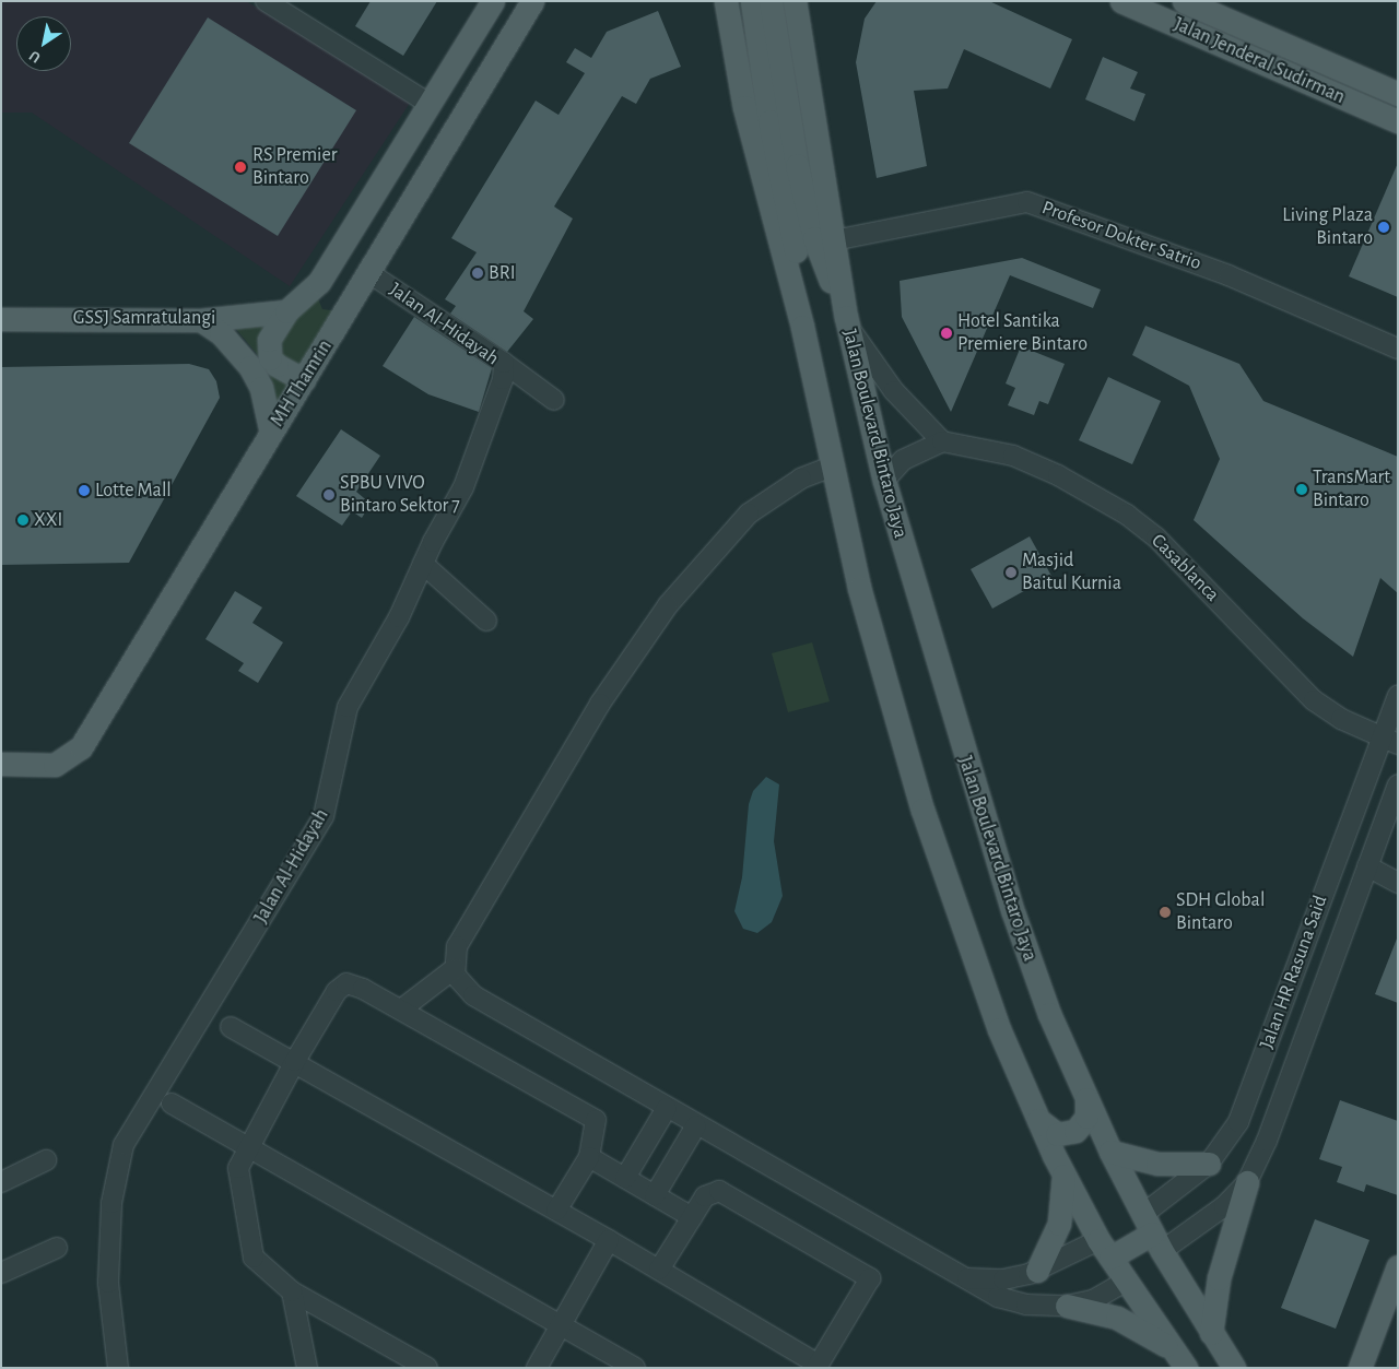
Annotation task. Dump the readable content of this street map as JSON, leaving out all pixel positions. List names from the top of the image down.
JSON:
{
  "streets": {
    "main road": [
      "Jalan Jenderal Sudirman",
      "GSSJ Samratulangi",
      "MH Thamrin",
      "Jalan Boulevard Bintaro Jaya"
    ],
    "street": [
      "Profesor Dokter Satrio",
      "Jalan Al-Hidayah",
      "Casablanca",
      "Jalan HR Rasuna Said"
    ]
  },
  "crossings": [
    ["Profesor Dokter Satrio", "Jalan Boulevard Bintaro Jaya"],
    ["Jalan Al-Hidayah", "MH Thamrin"],
    ["Jalan Boulevard Bintaro Jaya", "Jalan HR Rasuna Said"],
    ["Casablanca", "Jalan HR Rasuna Said"]
  ],
  "places": [
    "RS Premier Bintaro",
    "Living Plaza Bintaro",
    "BRI",
    "Hotel Santika Premiere Bintaro",
    "TransMart Bintaro",
    "Lotte Mall",
    "SPBU VIVO Bintaro Sektor 7",
    "XXI",
    "Masjid Baitul Kurnia",
    "SDH Global Bintaro"
  ],
  "north": "bottom left"
}
